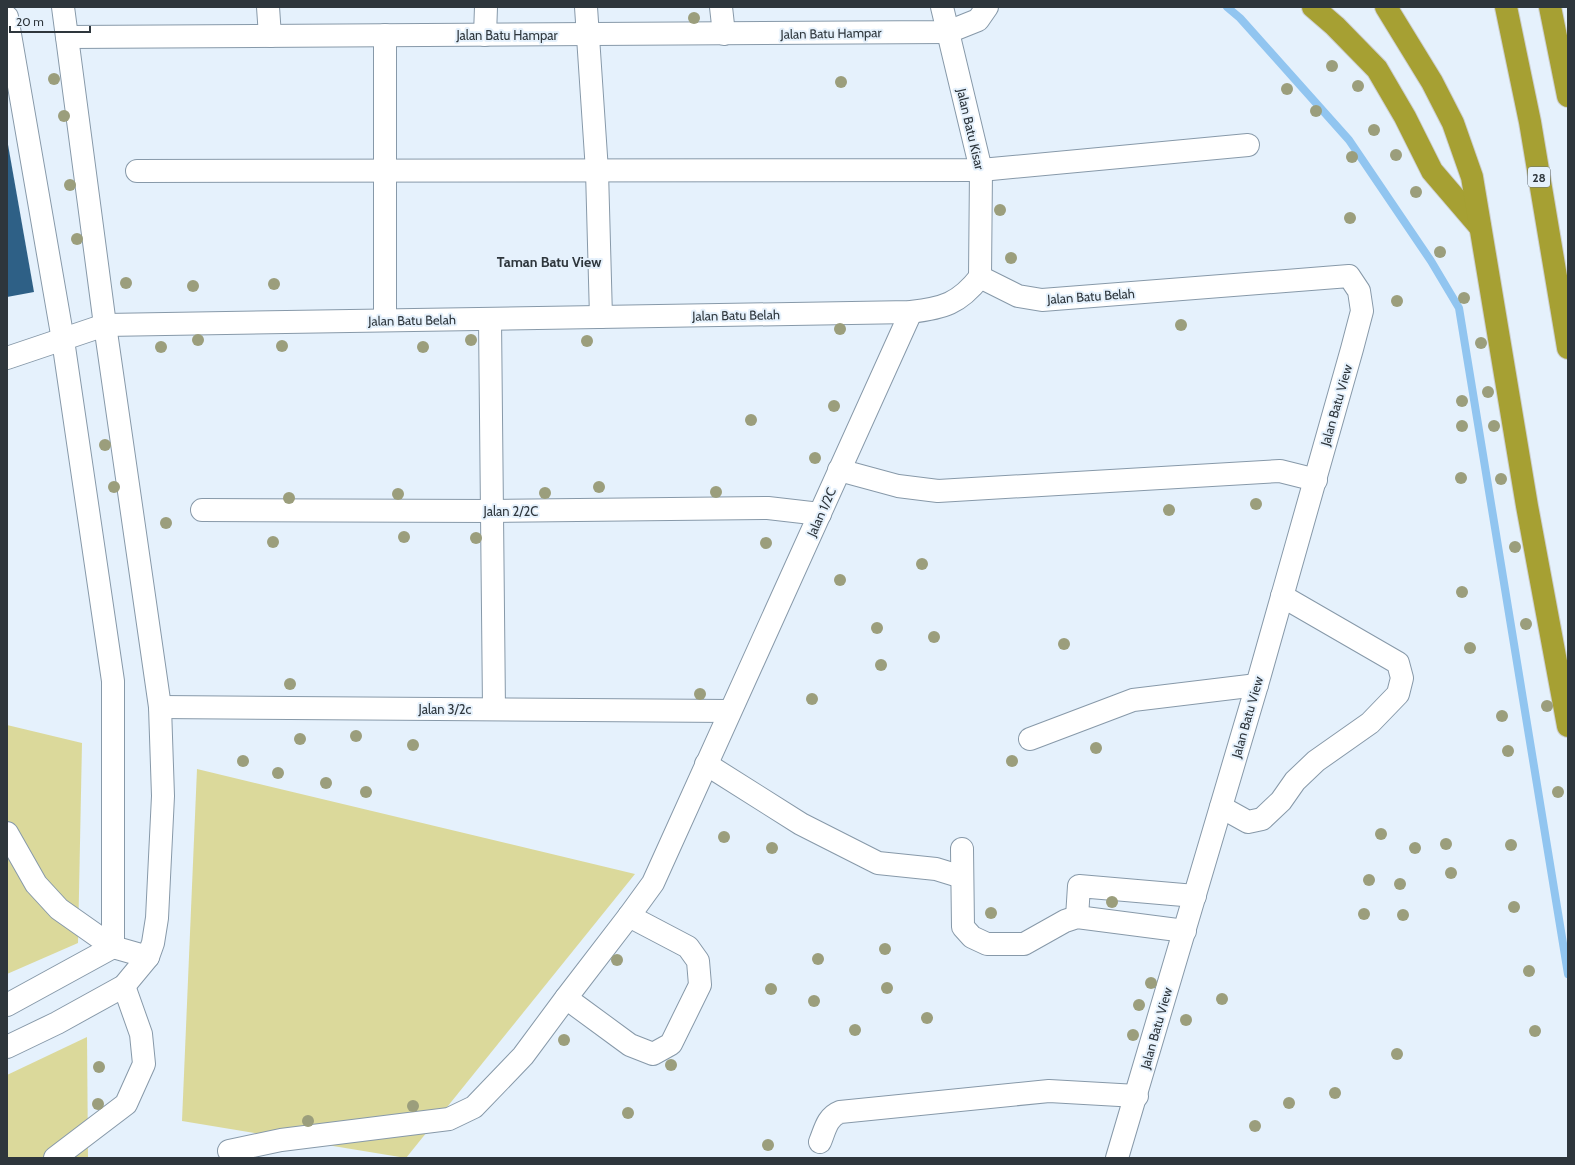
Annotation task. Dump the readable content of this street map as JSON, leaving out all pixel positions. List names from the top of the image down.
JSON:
{
  "streets": {
    "highway": ["28"],
    "street": [
      "Jalan Batu Hampar",
      "Jalan Batu Kisar",
      "Jalan Batu Belah",
      "Jalan Batu View",
      "Jalan 2/2C",
      "Jalan 1/2C",
      "Jalan 3/2c"
    ]
  },
  "crossings": [
    ["Jalan Batu Hampar", "Jalan Batu Kisar"],
    ["Jalan Batu Kisar", "Jalan Batu Belah"],
    ["Jalan Batu Belah", "Jalan Batu View"],
    ["Jalan Batu Belah", "Jalan 1/2C"],
    ["Jalan 2/2C", "Jalan 1/2C"],
    ["Jalan 1/2C", "Jalan 3/2c"]
  ],
  "districts": ["Taman Batu View"],
  "scale_bar": "20 m"
}
